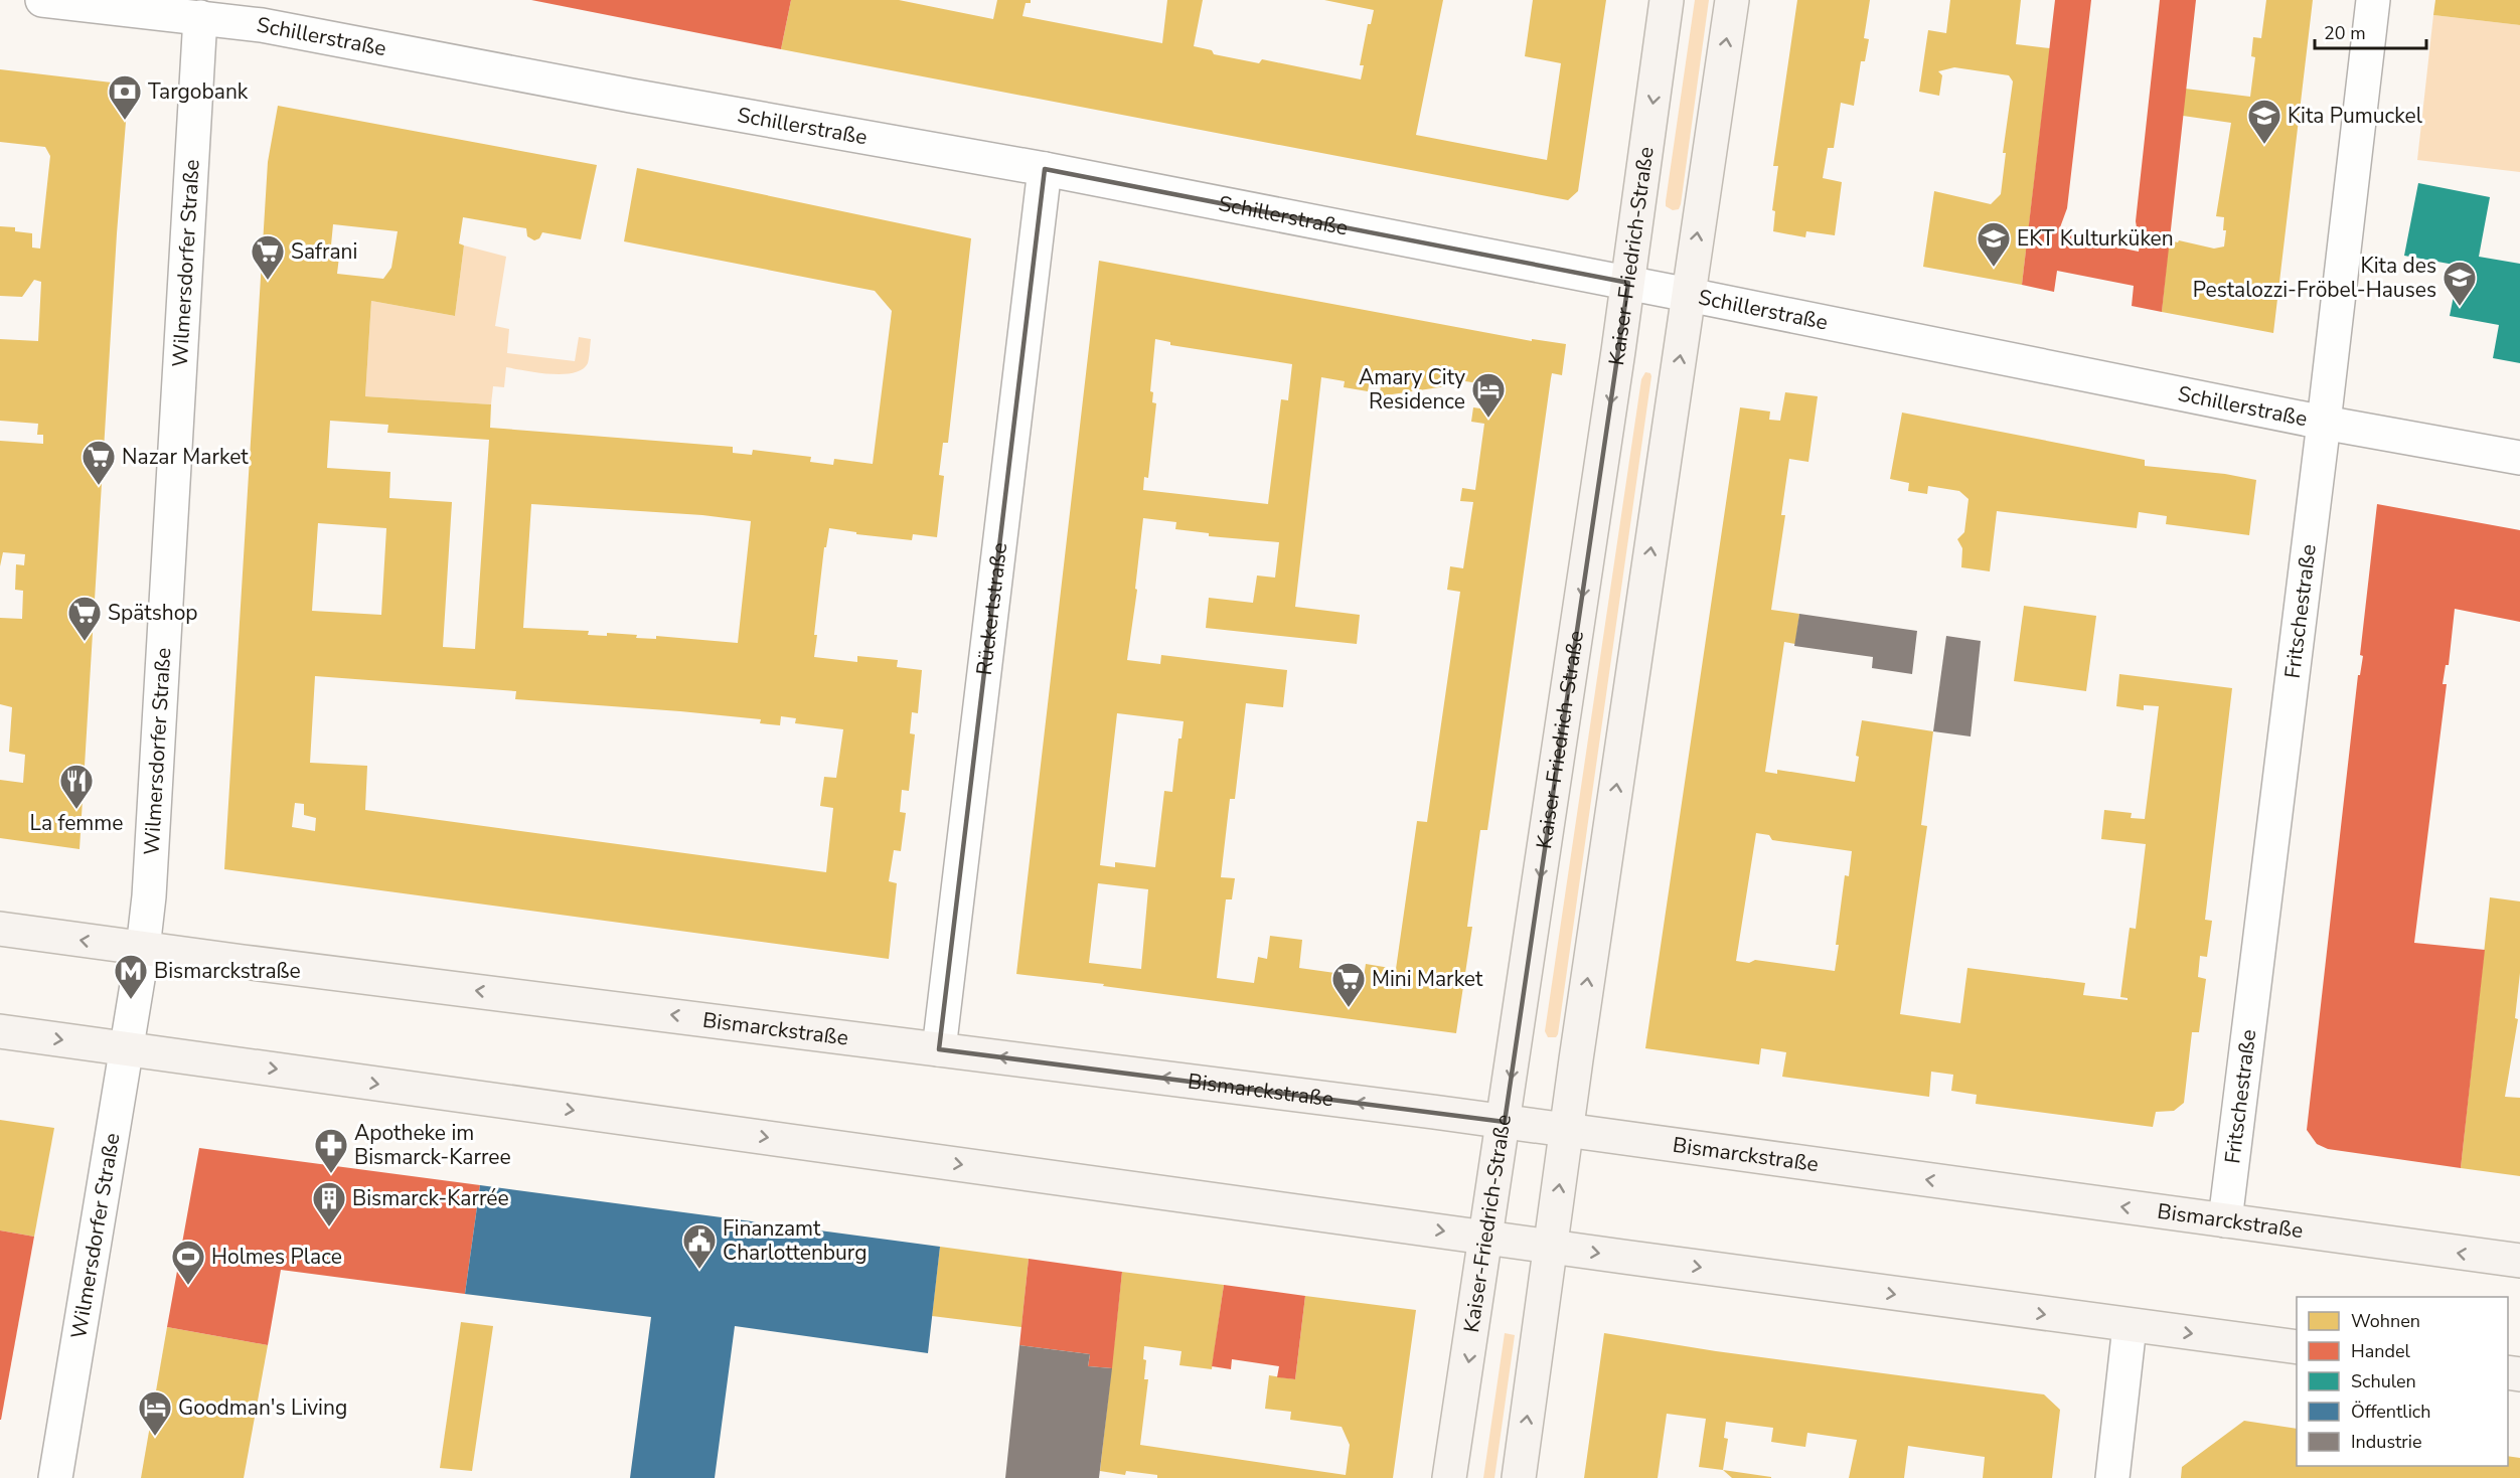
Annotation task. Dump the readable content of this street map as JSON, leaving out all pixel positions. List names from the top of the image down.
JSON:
{
  "streets": {
    "main road": ["Kaiser-Friedrich-Straße", "Bismarckstraße"],
    "street": [
      "Schillerstraße",
      "Wilmersdorfer Straße",
      "Rückertstraße",
      "Fritschestraße"
    ]
  },
  "crossings": [
    ["Schillerstraße", "Kaiser-Friedrich-Straße"],
    ["Schillerstraße", "Wilmersdorfer Straße"],
    ["Schillerstraße", "Rückertstraße"],
    ["Schillerstraße", "Fritschestraße"],
    ["Kaiser-Friedrich-Straße", "Bismarckstraße"],
    ["Wilmersdorfer Straße", "Bismarckstraße"],
    ["Rückertstraße", "Bismarckstraße"],
    ["Fritschestraße", "Bismarckstraße"]
  ],
  "places": {
    "bank": ["Targobank"],
    "school or university": ["Kita Pumuckel", "EKT Kulturküken", "Kita des Pestalozzi-Fröbel-Hauses"],
    "supermarket": [
      "Safrani",
      "Nazar Market",
      "Spätshop",
      "Mini Market"
    ],
    "hotel": ["Amary City Residence", "Goodman's Living"],
    "restaurant": ["La femme"],
    "metro station": ["Bismarckstraße"],
    "pharmacy": ["Apotheke im Bismarck-Karree"],
    "building": ["Bismarck-Karrée"],
    "public building": ["Finanzamt Charlottenburg"],
    "sports": ["Holmes Place"]
  },
  "legend": [
    "Wohnen",
    "Handel",
    "Schulen",
    "Öffentlich",
    "Industrie"
  ],
  "scale_bar": "20 m"
}
